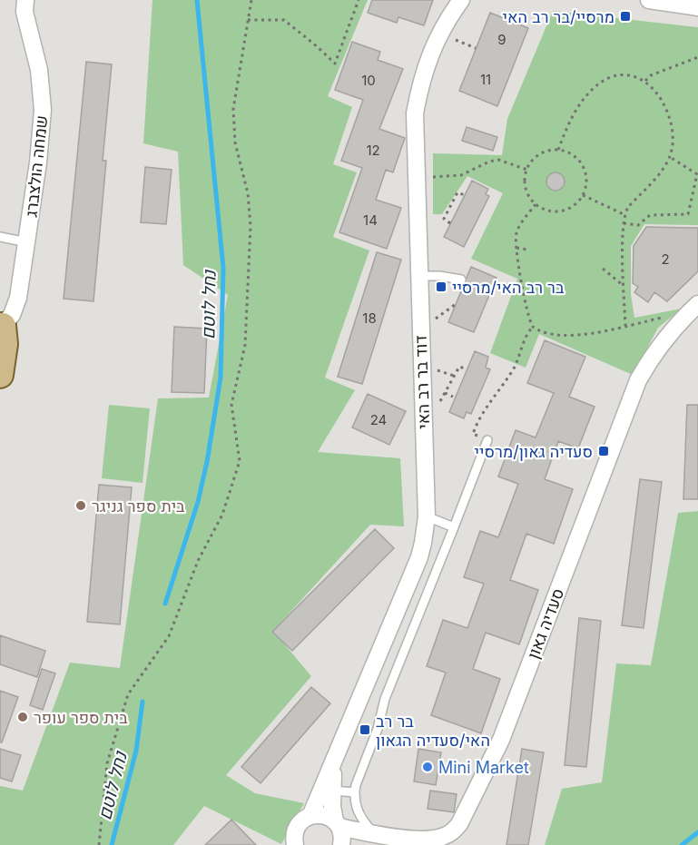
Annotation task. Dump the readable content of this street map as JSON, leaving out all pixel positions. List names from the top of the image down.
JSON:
{
  "streets": {
    "street": ["שמחה הולצברג", "דוד בר רב האי", "סעדיה גאון"]
  },
  "crossings": [
    ["דוד בר רב האי", "סעדיה גאון"]
  ],
  "water": ["נחל לוטם"],
  "places": {
    "transit": [
      "מרסיי/בר רב האי",
      "בר רב האי/מרסיי",
      "סעדיה גאון/מרסיי",
      "בר רב האי/סעדיה הגאון"
    ],
    "other": ["בית ספר גניגר", "בית ספר עופר", "Mini Market"]
  },
  "house_numbers": [
    "9",
    "11",
    "10",
    "12",
    "14",
    "2",
    "18",
    "24"
  ]
}
